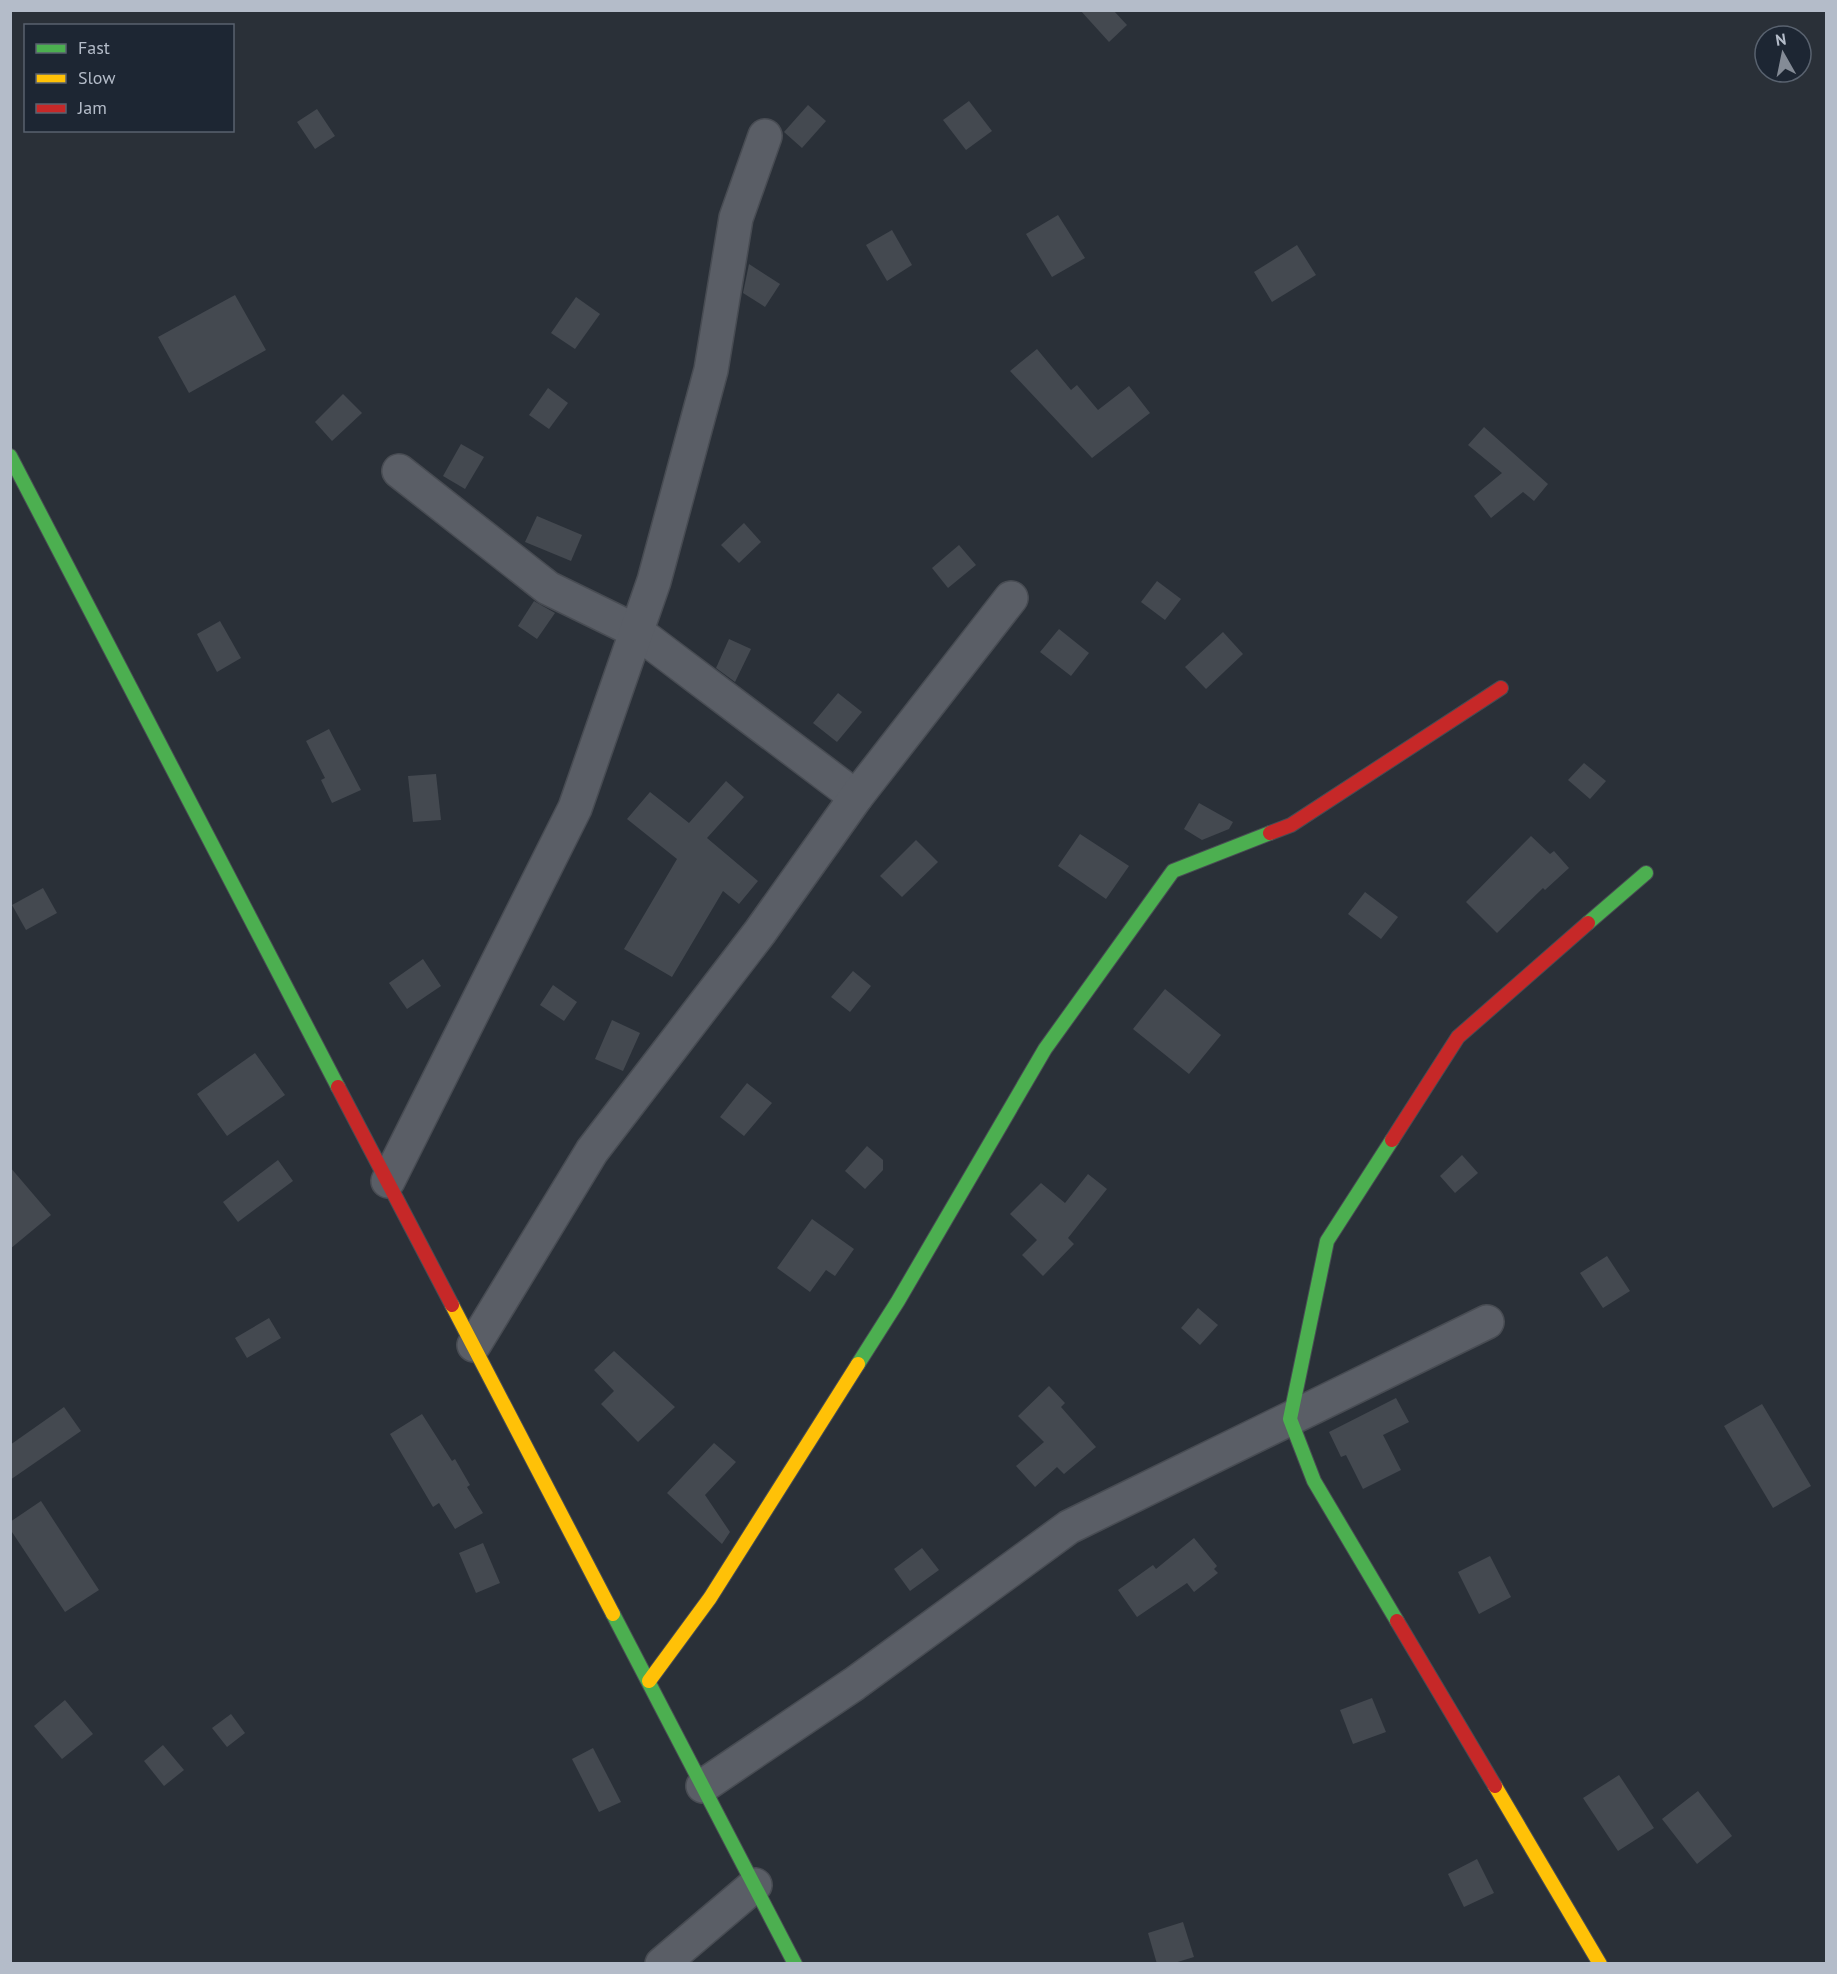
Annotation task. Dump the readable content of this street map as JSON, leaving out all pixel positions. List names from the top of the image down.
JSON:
{
  "legend": ["Fast", "Slow", "Jam"],
  "north": "top"
}
